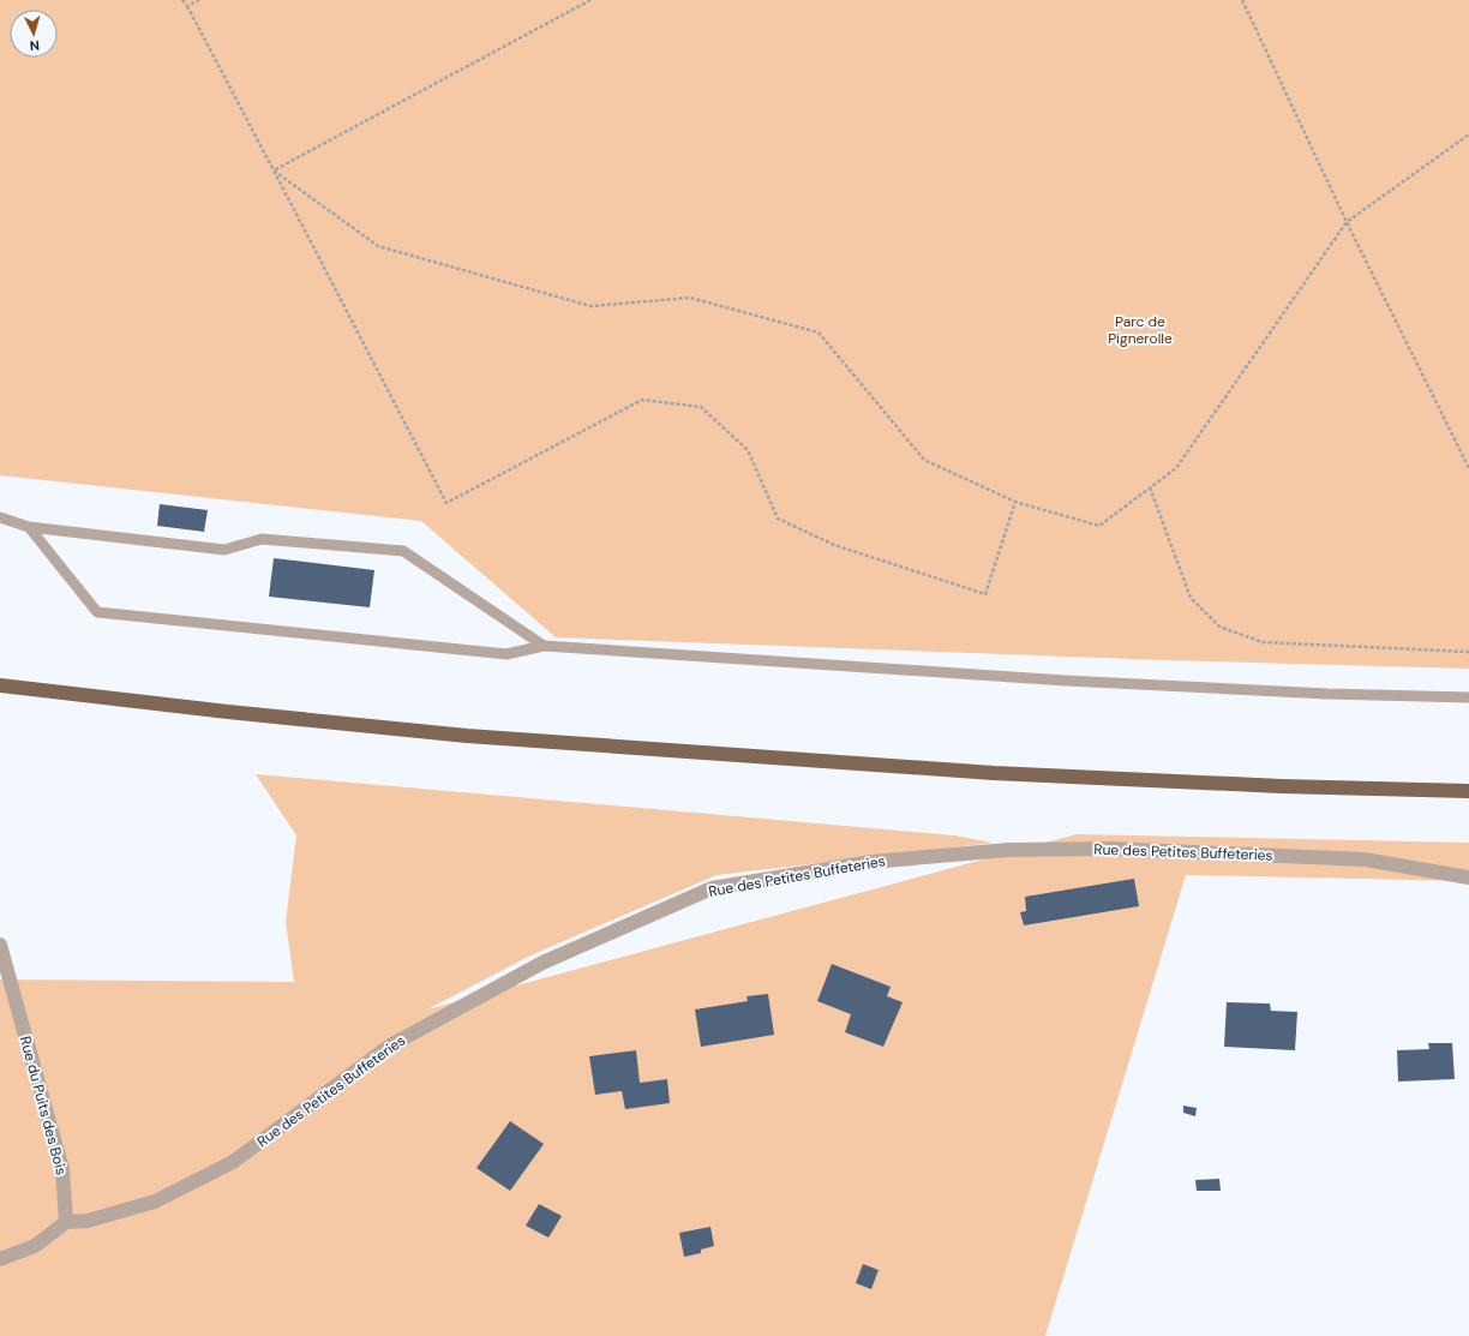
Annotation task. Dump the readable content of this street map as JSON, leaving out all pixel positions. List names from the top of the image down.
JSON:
{
  "streets": {
    "street": ["Rue des Petites Buffeteries", "Rue du Puits des Bois"]
  },
  "crossings": [
    ["Rue des Petites Buffeteries", "Rue du Puits des Bois"]
  ],
  "parks": ["Parc de Pignerolle"],
  "north": "bottom"
}
